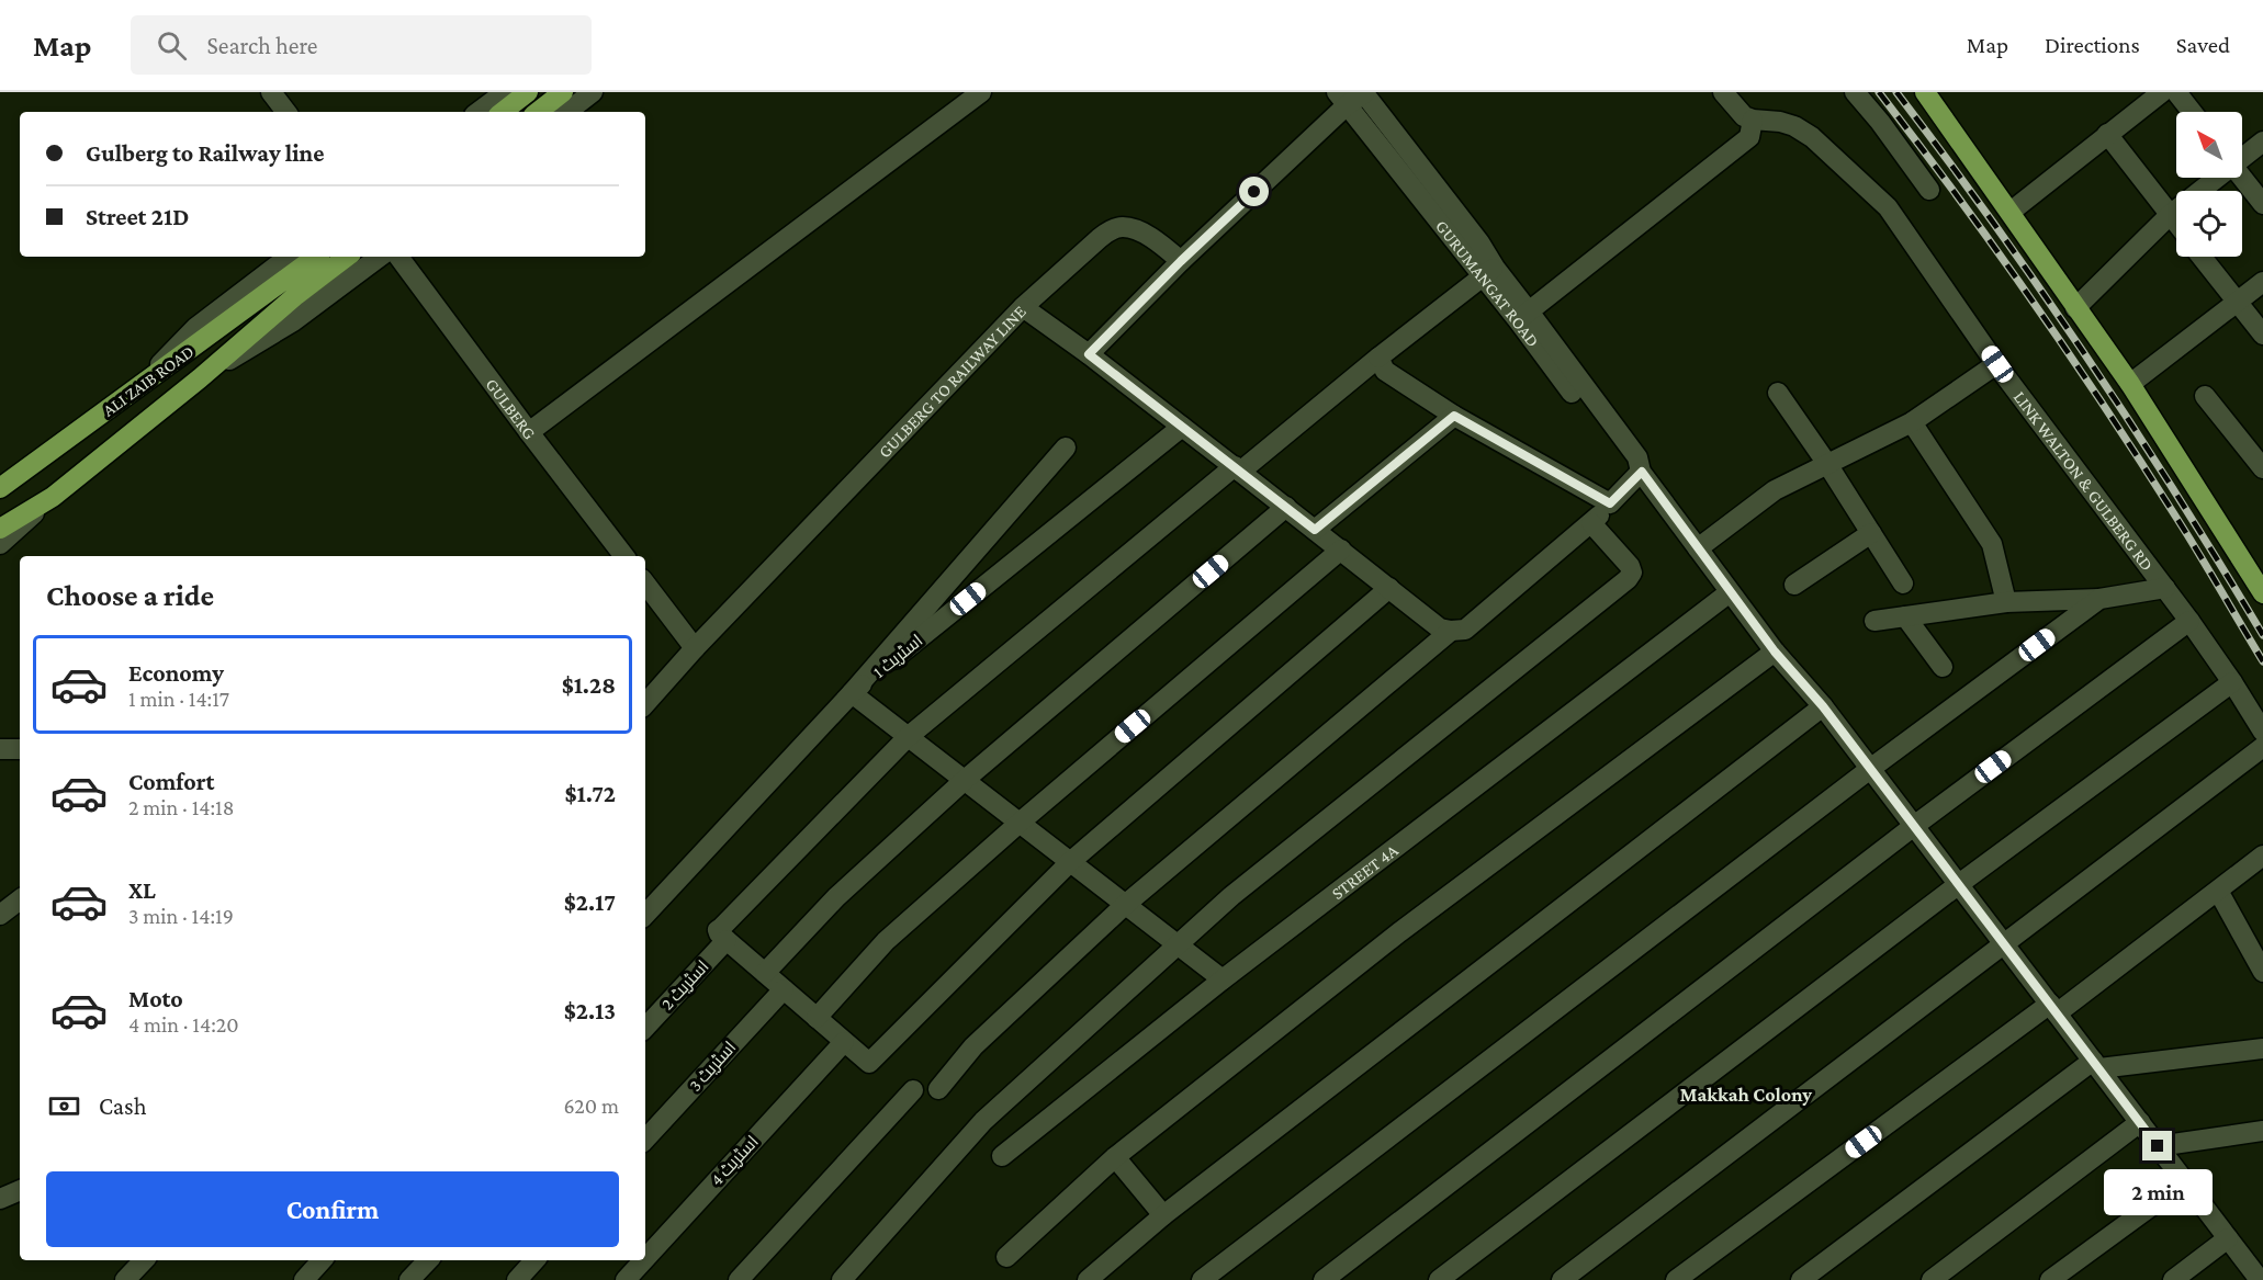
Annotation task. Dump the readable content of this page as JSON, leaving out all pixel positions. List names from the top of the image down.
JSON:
{
  "streets": {
    "main road": ["ALI ZAIB ROAD"],
    "street": [
      "GURUMANGAT ROAD",
      "GULBERG TO RAILWAY LINE",
      "GULBERG",
      "LINK WALTON & GULBERG RD",
      "اسٹریٹ 1",
      "STREET 4A",
      "اسٹریٹ 2",
      "اسٹریٹ 3",
      "اسٹریٹ 4"
    ]
  },
  "crossings": [
    ["GULBERG TO RAILWAY LINE", "اسٹریٹ 1"]
  ],
  "districts": ["Makkah Colony"],
  "north": "top left",
  "page": {
    "header": "Map",
    "search": "Search here",
    "nav": ["Map", "Directions", "Saved"],
    "banner": ["Gulberg to Railway line", "Street 21D"],
    "heading": "Choose a ride",
    "list": [
      {
        "name": "Economy",
        "note": "1 min · 14:17",
        "value": "$1.28"
      },
      {
        "name": "Comfort",
        "note": "2 min · 14:18",
        "value": "$1.72"
      },
      {
        "name": "XL",
        "note": "3 min · 14:19",
        "value": "$2.17"
      },
      {
        "name": "Moto",
        "note": "4 min · 14:20",
        "value": "$2.13"
      }
    ],
    "pay": ["Cash", "620 m"],
    "buttons": "Confirm",
    "bubble": "2 min"
  }
}
